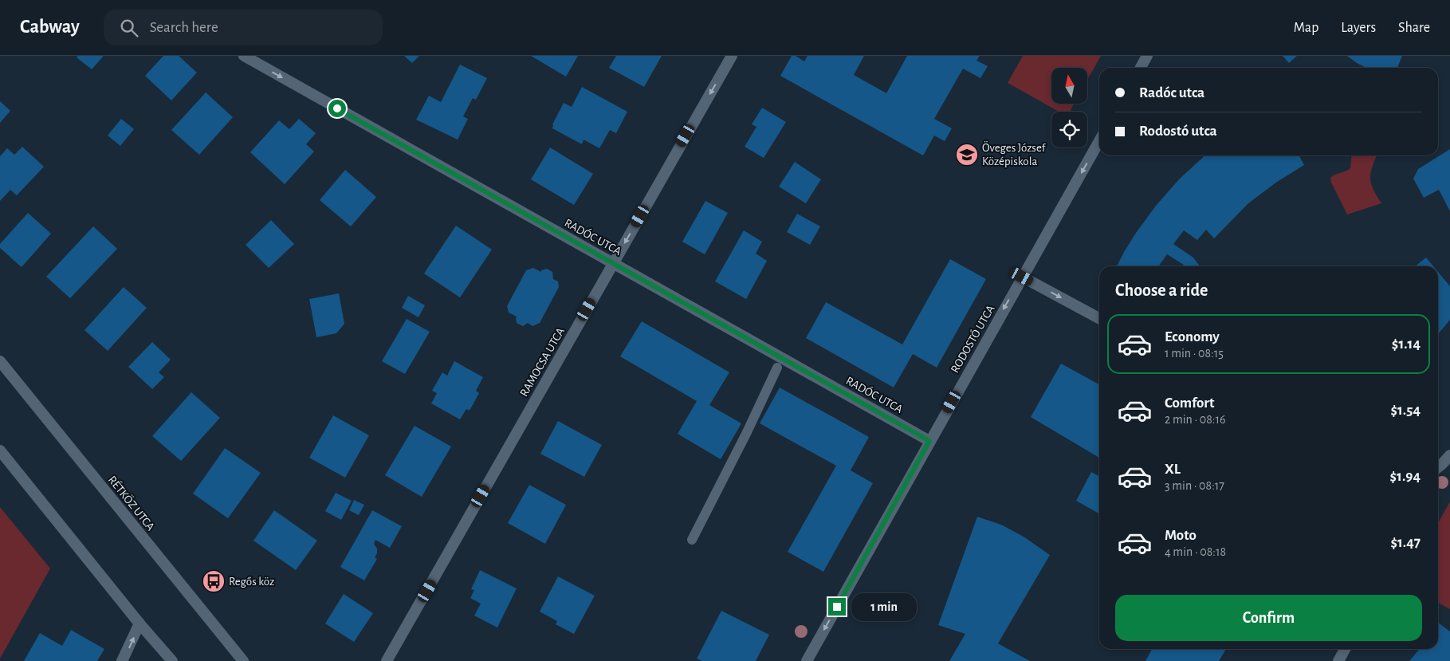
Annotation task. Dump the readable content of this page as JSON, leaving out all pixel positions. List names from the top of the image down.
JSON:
{
  "streets": {
    "street": [
      "RADÓC UTCA",
      "RODOSTÓ UTCA",
      "RAMOCSA UTCA",
      "RÉTKÖZ UTCA"
    ]
  },
  "crossings": [
    ["RADÓC UTCA", "RODOSTÓ UTCA"],
    ["RADÓC UTCA", "RAMOCSA UTCA"]
  ],
  "one_way": ["RADÓC UTCA", "RODOSTÓ UTCA"],
  "places": {
    "school or university": ["Öveges József Középiskola"],
    "bus stop": ["Regős köz"]
  },
  "north": "top",
  "page": {
    "header": "Cabway",
    "search": "Search here",
    "nav": ["Map", "Layers", "Share"],
    "banner": ["Radóc utca", "Rodostó utca"],
    "heading": "Choose a ride",
    "list": [
      {
        "name": "Economy",
        "note": "1 min · 08:15",
        "value": "$1.14"
      },
      {
        "name": "Comfort",
        "note": "2 min · 08:16",
        "value": "$1.54"
      },
      {
        "name": "XL",
        "note": "3 min · 08:17",
        "value": "$1.94"
      },
      {
        "name": "Moto",
        "note": "4 min · 08:18",
        "value": "$1.47"
      }
    ],
    "buttons": "Confirm",
    "bubble": "1 min"
  }
}
